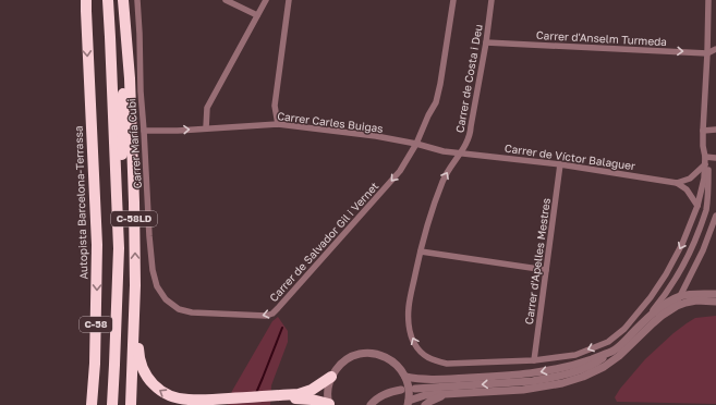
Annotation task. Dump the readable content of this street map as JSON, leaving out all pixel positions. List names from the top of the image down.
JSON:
{
  "streets": {
    "highway": ["Autopista Barcelona-Terrassa", "C-58LD", "C-58"],
    "street": [
      "Carrer d'Anselm Turmeda",
      "Carrer de Costa i Deu",
      "Carrer Carles Buigas",
      "Carrer María Cubi",
      "Carrer de Víctor Balaguer",
      "Carrer de Salvador Gil i Vernet",
      "Carrer d'Apelles Mestres"
    ]
  },
  "crossings": [
    ["Carrer d'Anselm Turmeda", "Carrer de Costa i Deu"],
    ["Carrer de Costa i Deu", "Carrer Carles Buigas"],
    ["Carrer de Costa i Deu", "Carrer de Víctor Balaguer"],
    ["Carrer de Costa i Deu", "Carrer d'Apelles Mestres"],
    ["Carrer Carles Buigas", "Carrer María Cubi"],
    ["Carrer Carles Buigas", "Carrer de Víctor Balaguer"],
    ["Carrer Carles Buigas", "Carrer de Salvador Gil i Vernet"],
    ["Carrer María Cubi", "Carrer de Salvador Gil i Vernet"],
    ["Carrer de Víctor Balaguer", "Carrer d'Apelles Mestres"]
  ],
  "one_way": ["Carrer d'Anselm Turmeda", "Carrer de Salvador Gil i Vernet"]
}
